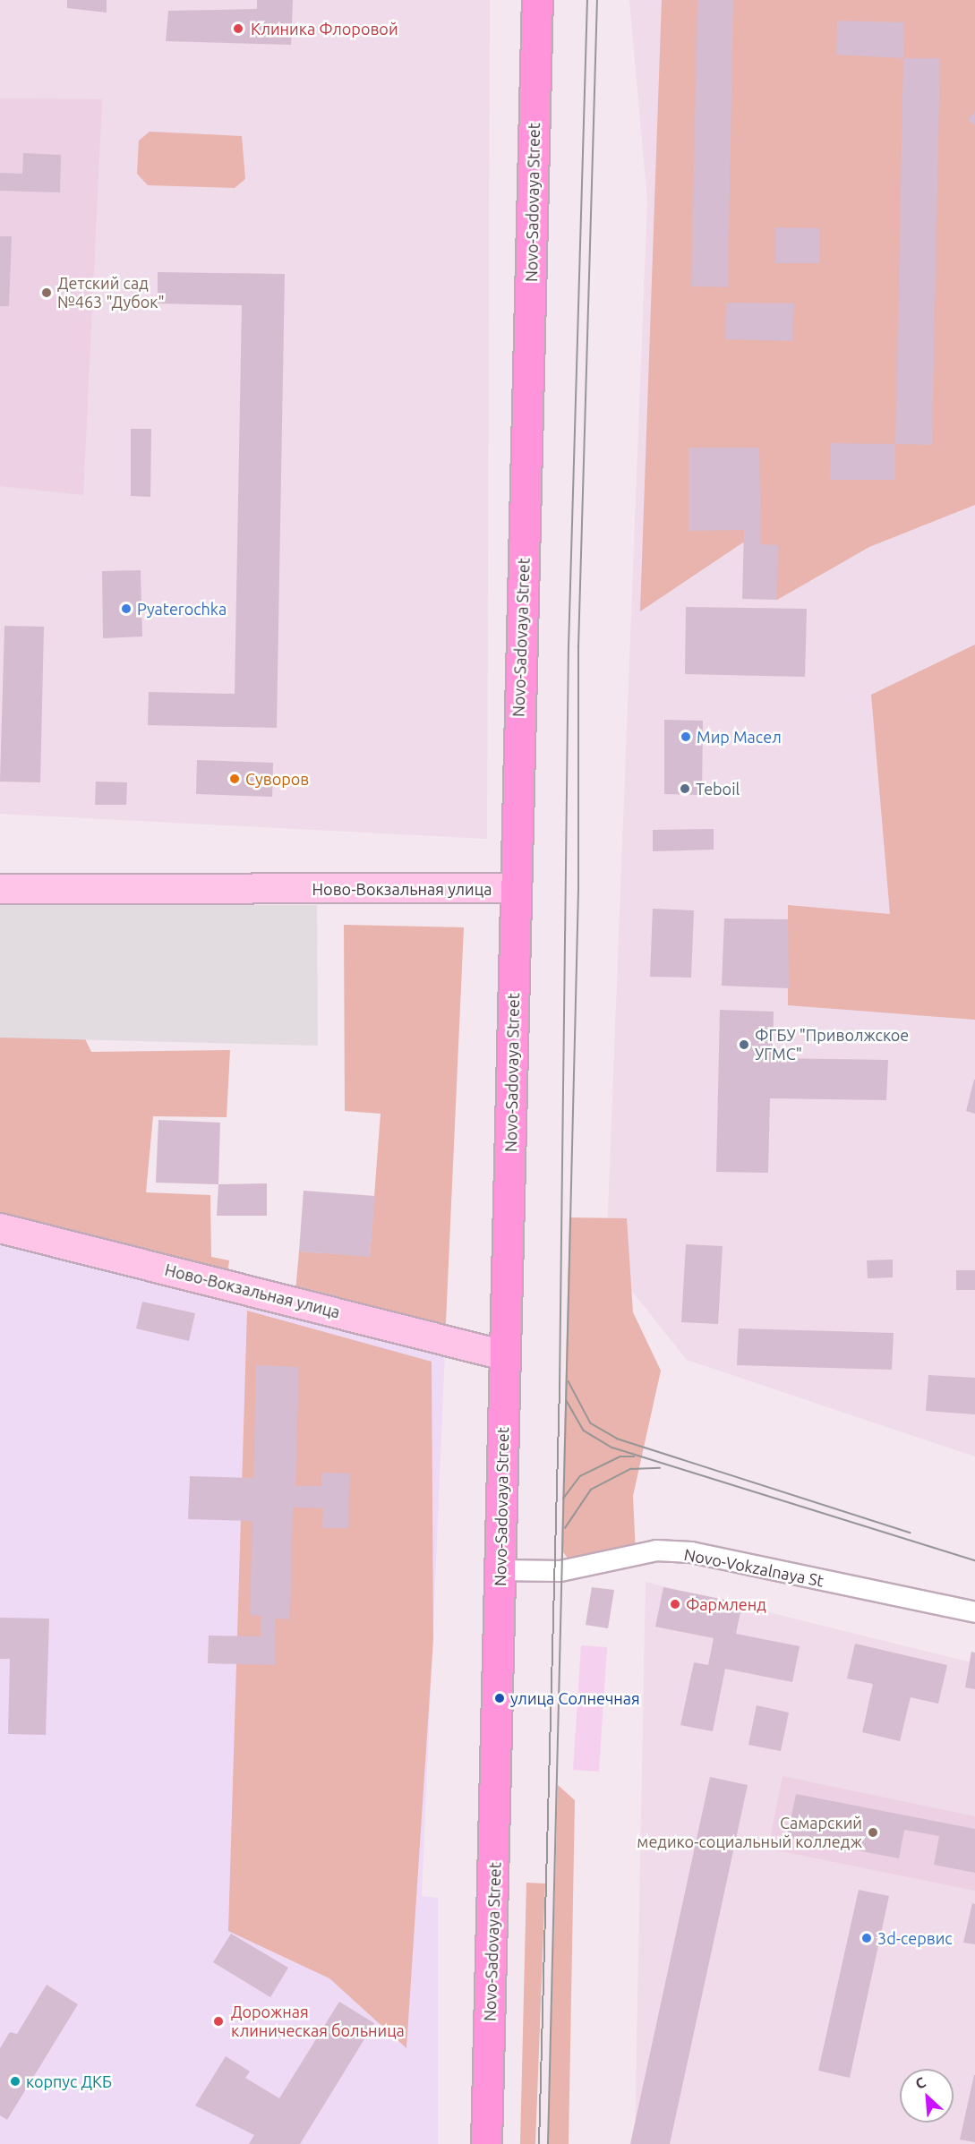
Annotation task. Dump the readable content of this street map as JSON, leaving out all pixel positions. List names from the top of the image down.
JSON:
{
  "streets": {
    "main road": ["Novo-Sadovaya Street"],
    "street": ["Ново-Вокзальная улица", "Novo-Vokzalnaya St"]
  },
  "crossings": [
    ["Novo-Sadovaya Street", "Ново-Вокзальная улица"],
    ["Novo-Sadovaya Street", "Novo-Vokzalnaya St"]
  ],
  "places": [
    "Клиника Флоровой",
    "Детский сад №463 \"Дубок\"",
    "Pyaterochka",
    "Мир Масел",
    "Суворов",
    "Teboil",
    "ФГБУ \"Приволжское УГМС\"",
    "Фармленд",
    "улица Солнечная",
    "Самарский медико-социальный колледж",
    "3d-сервис",
    "Дорожная клиническая больница",
    "корпус ДКБ"
  ],
  "north": "top left"
}
